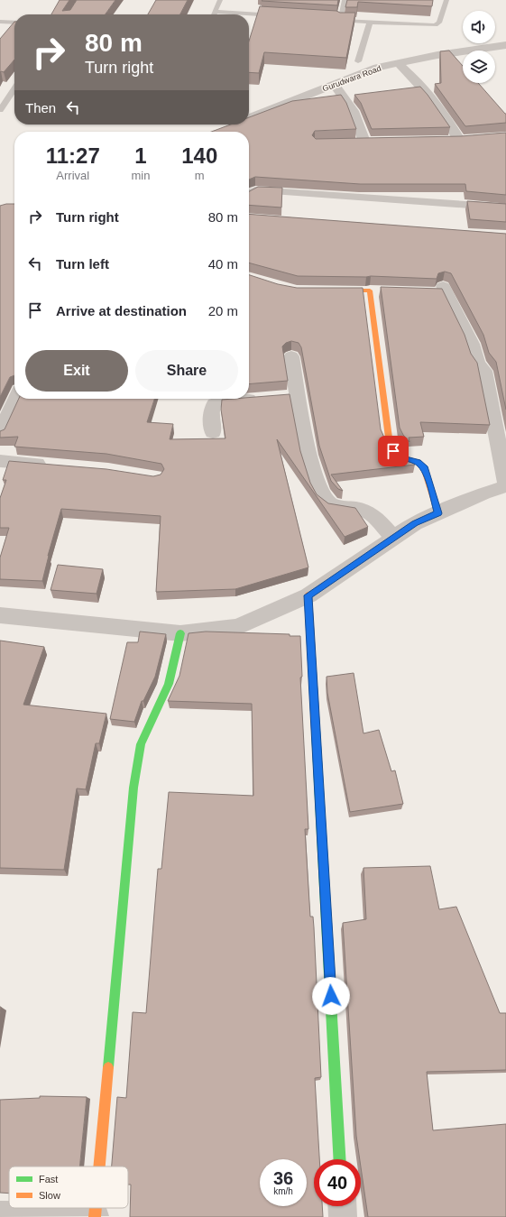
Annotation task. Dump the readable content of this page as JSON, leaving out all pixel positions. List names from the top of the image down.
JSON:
{
  "streets": {
    "street": ["Gurudwara Road"]
  },
  "legend": ["Fast", "Slow"],
  "page": {
    "turn": ["80 m", "Turn right"],
    "then": "Then",
    "eta": [
      "11:27",
      "Arrival",
      "1",
      "min",
      "140",
      "m"
    ],
    "list": [
      {
        "name": "Turn right",
        "value": "80 m"
      },
      {
        "name": "Turn left",
        "value": "40 m"
      },
      {
        "name": "Arrive at destination",
        "value": "20 m"
      }
    ],
    "buttons": ["Exit", "Share"],
    "speed": "36 km/h",
    "limit": "40"
  }
}
